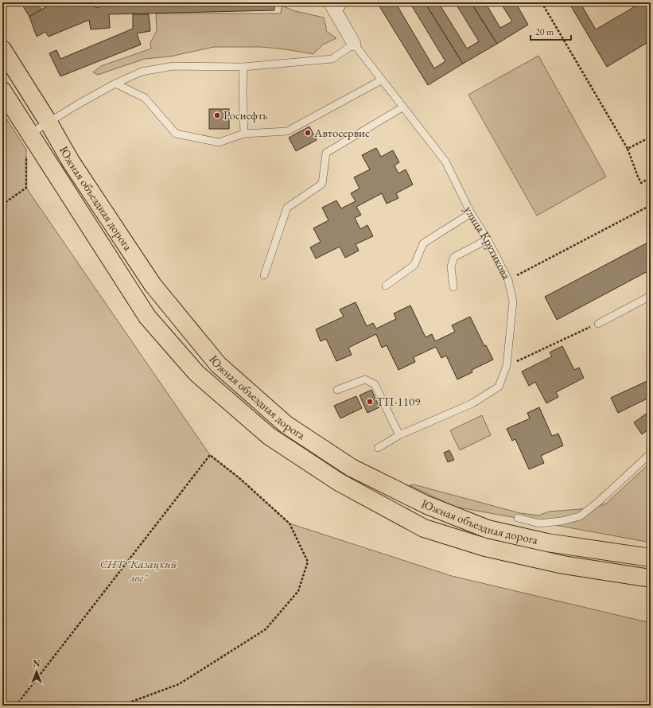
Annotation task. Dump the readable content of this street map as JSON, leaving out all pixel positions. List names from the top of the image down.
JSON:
{
  "streets": {
    "main road": ["Южная объездная дорога"],
    "street": ["улица Крутикова"]
  },
  "parks": ["СНТ \"Казацкий лог\""],
  "places": ["Роснефть", "Автосервис", "ТП-1109"],
  "scale_bar": "20 m",
  "north": "top"
}
